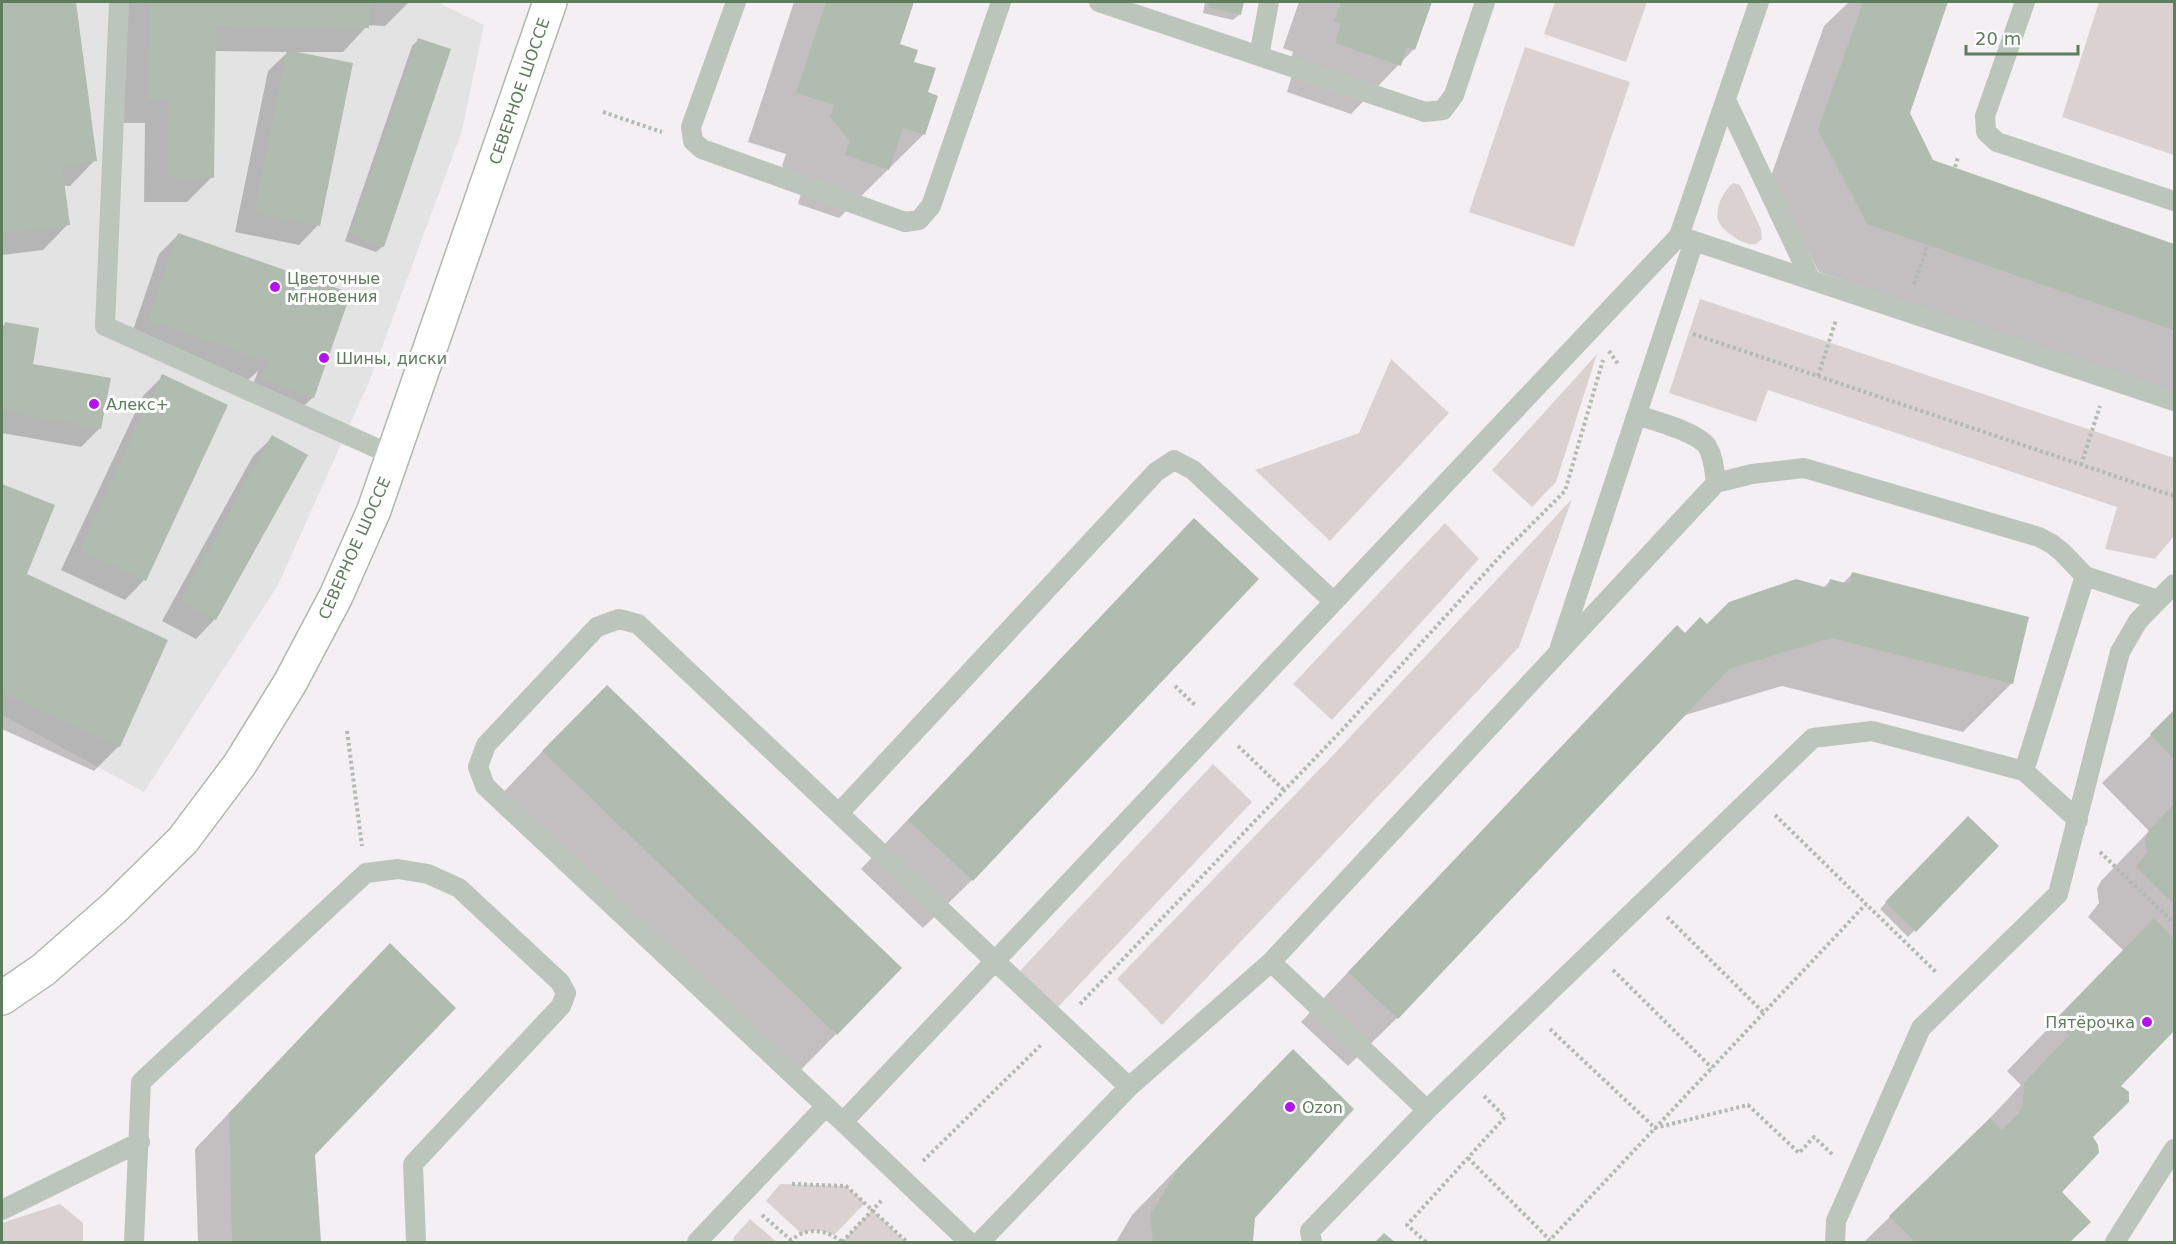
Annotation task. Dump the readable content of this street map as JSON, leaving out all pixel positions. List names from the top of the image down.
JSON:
{
  "streets": {
    "main road": ["СЕВЕРНОЕ ШОССЕ"]
  },
  "places": [
    "Цветочные мгновения",
    "Шины, диски",
    "Алекс+",
    "Пятёрочка",
    "Ozon"
  ],
  "scale_bar": "20 m"
}
